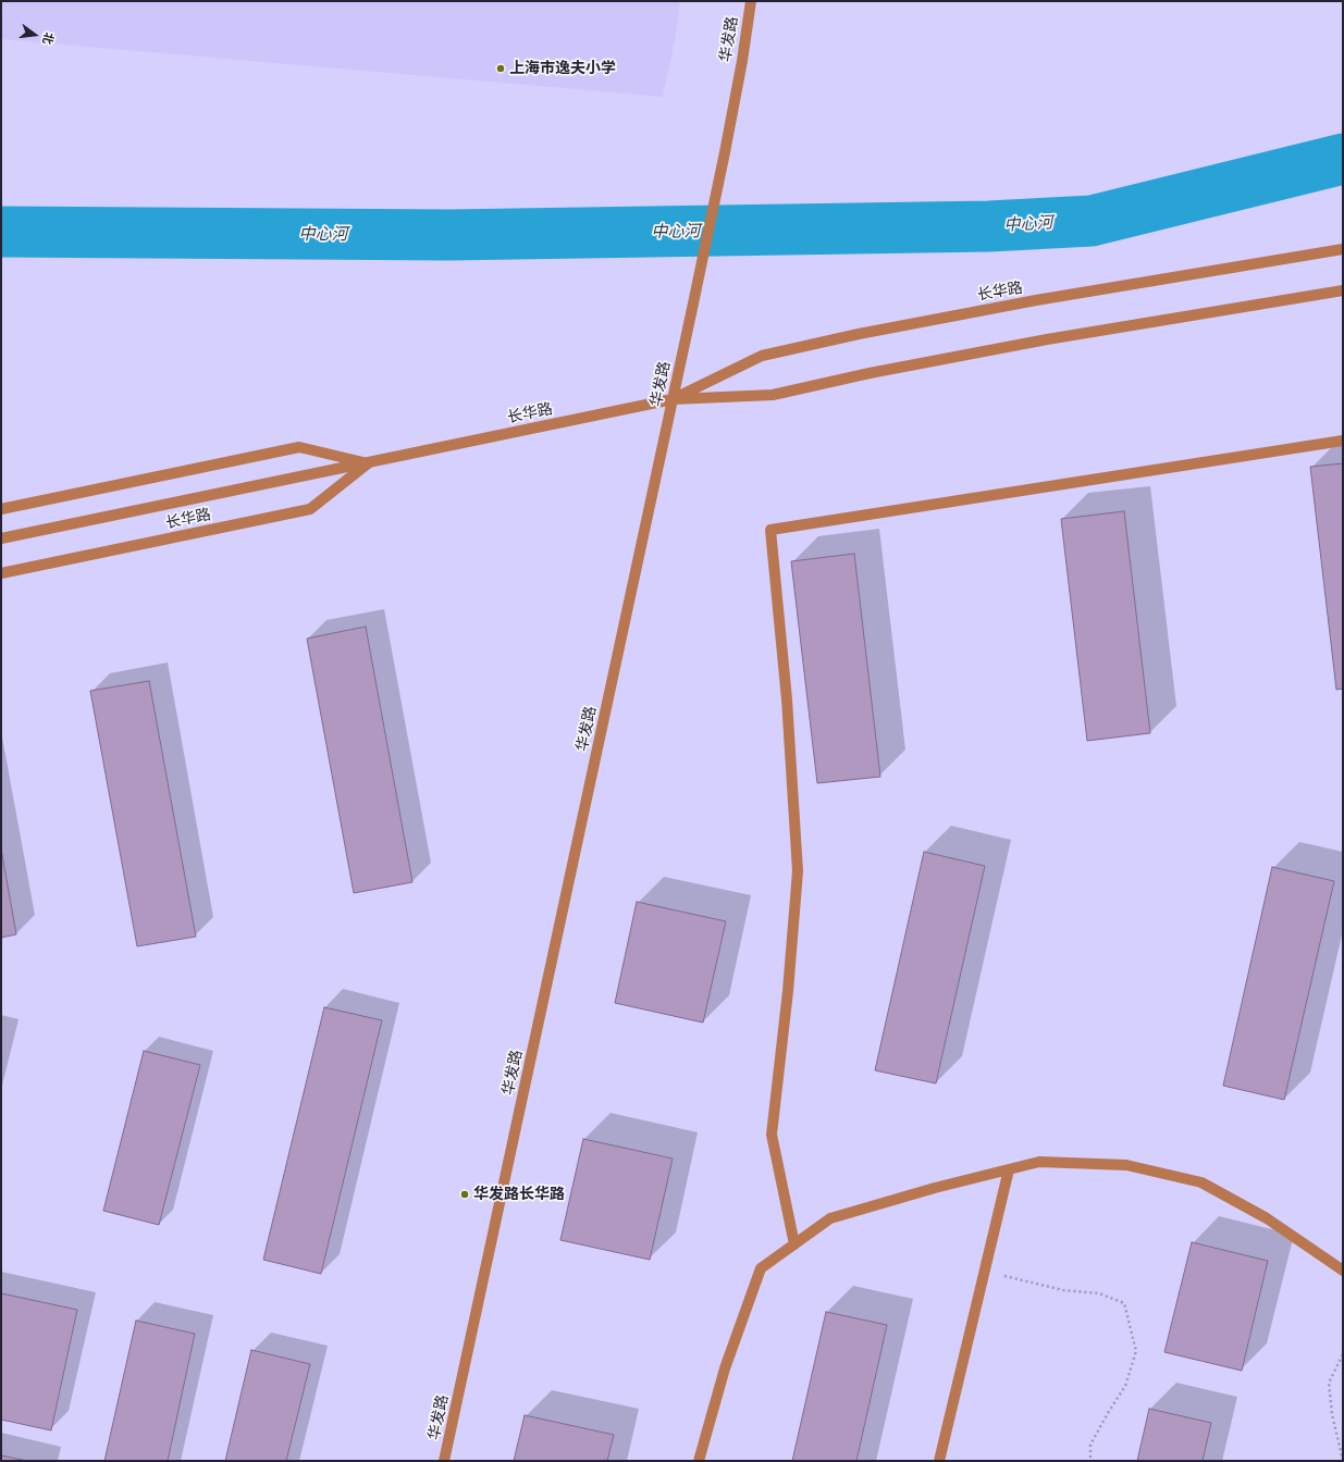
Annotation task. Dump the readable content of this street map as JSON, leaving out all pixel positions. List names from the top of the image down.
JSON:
{
  "streets": {
    "street": ["华发路", "长华路"]
  },
  "crossings": [
    ["华发路", "长华路"]
  ],
  "water": ["中心河"],
  "places": ["上海市逸夫小学", "华发路长华路"],
  "north": "right"
}
